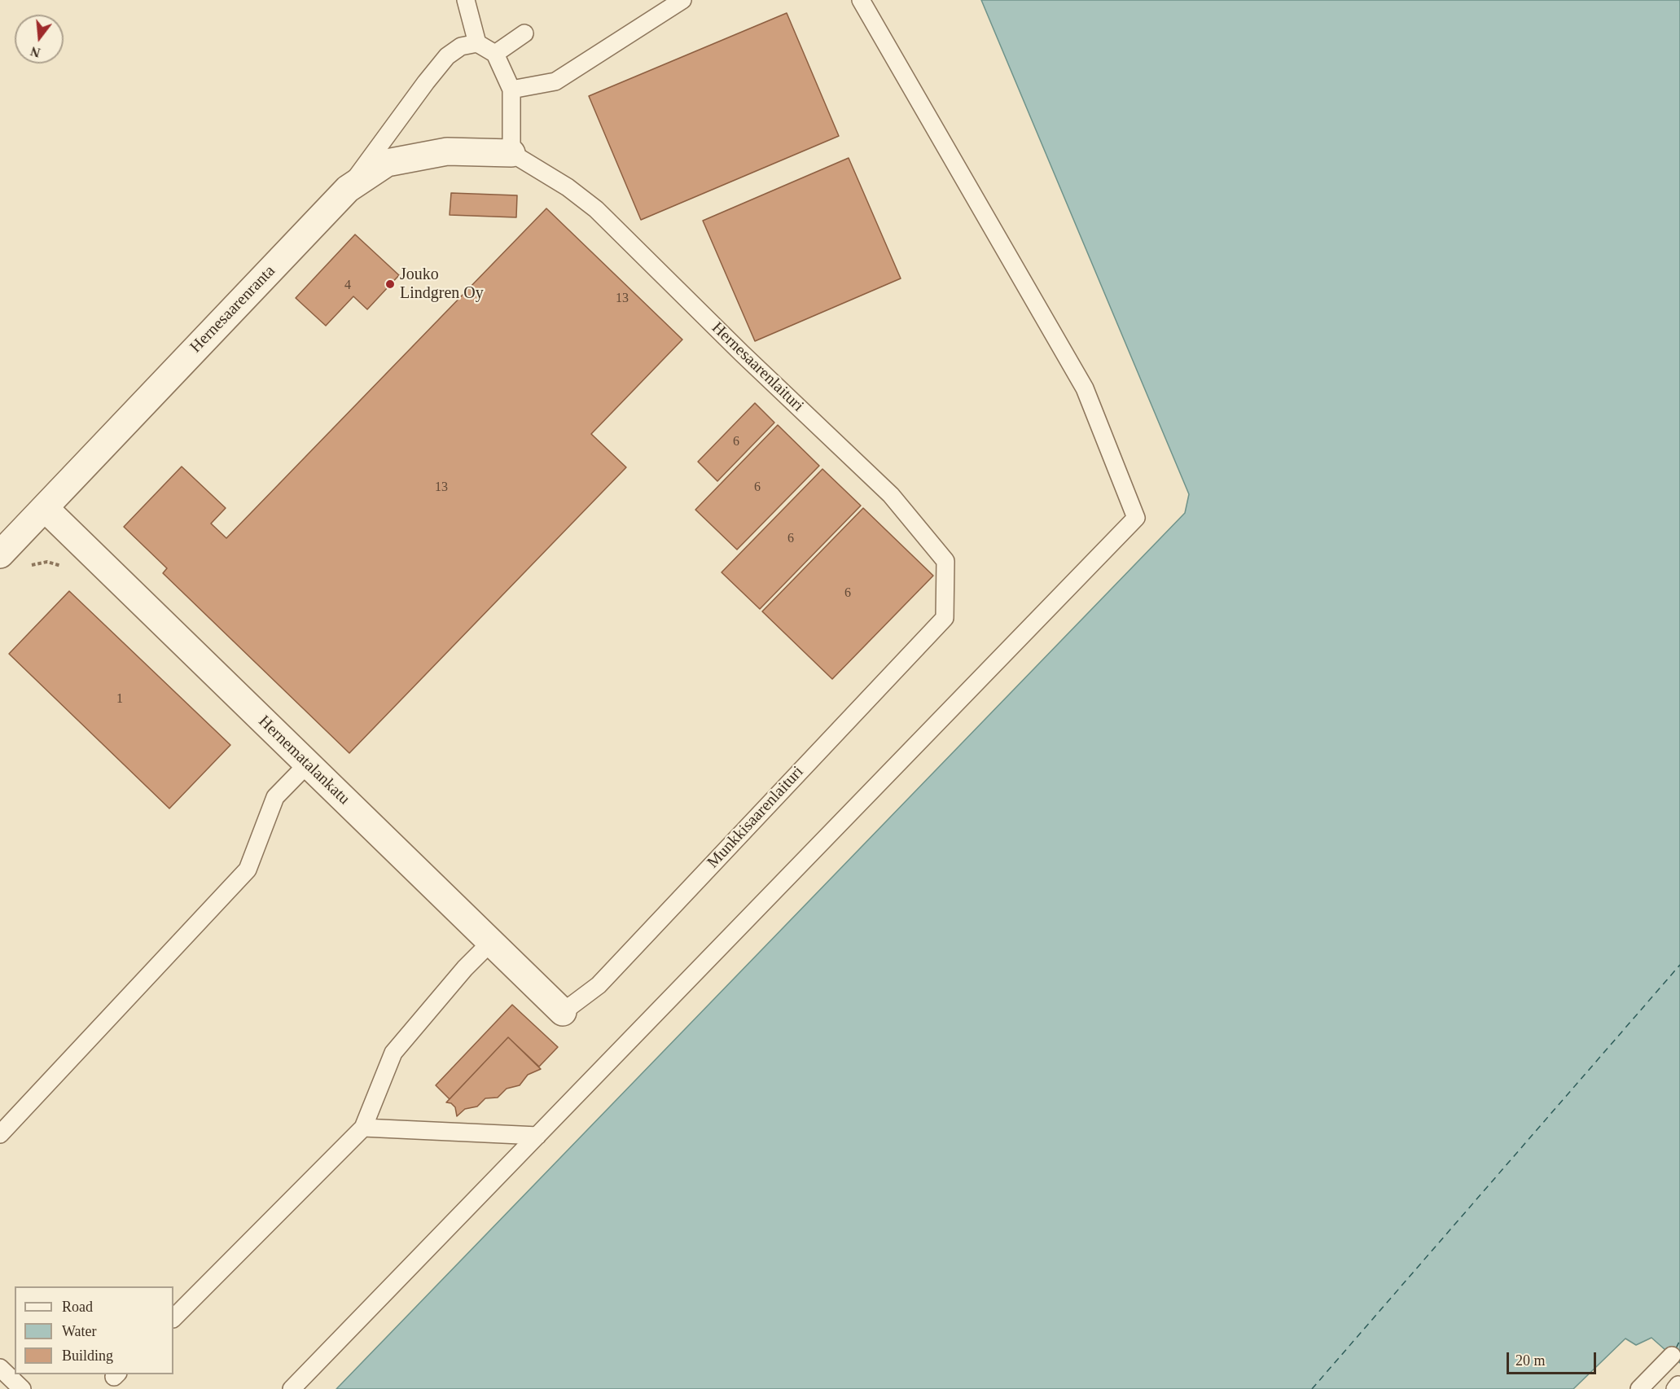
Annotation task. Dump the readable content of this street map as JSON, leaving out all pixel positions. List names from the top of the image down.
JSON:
{
  "streets": {
    "street": ["Hernesaarenranta", "Hernematalankatu"],
    "lane": ["Hernesaarenlaituri", "Munkkisaarenlaituri"]
  },
  "crossings": [
    ["Hernesaarenranta", "Hernesaarenlaituri"],
    ["Hernesaarenranta", "Hernematalankatu"],
    ["Hernesaarenlaituri", "Munkkisaarenlaituri"],
    ["Hernematalankatu", "Munkkisaarenlaituri"]
  ],
  "places": ["Jouko Lindgren Oy"],
  "house_numbers": [
    "4",
    "13",
    "6",
    "13",
    "6",
    "6",
    "6",
    "1"
  ],
  "legend": ["Road", "Water", "Building"],
  "scale_bar": "20 m",
  "north": "bottom"
}
